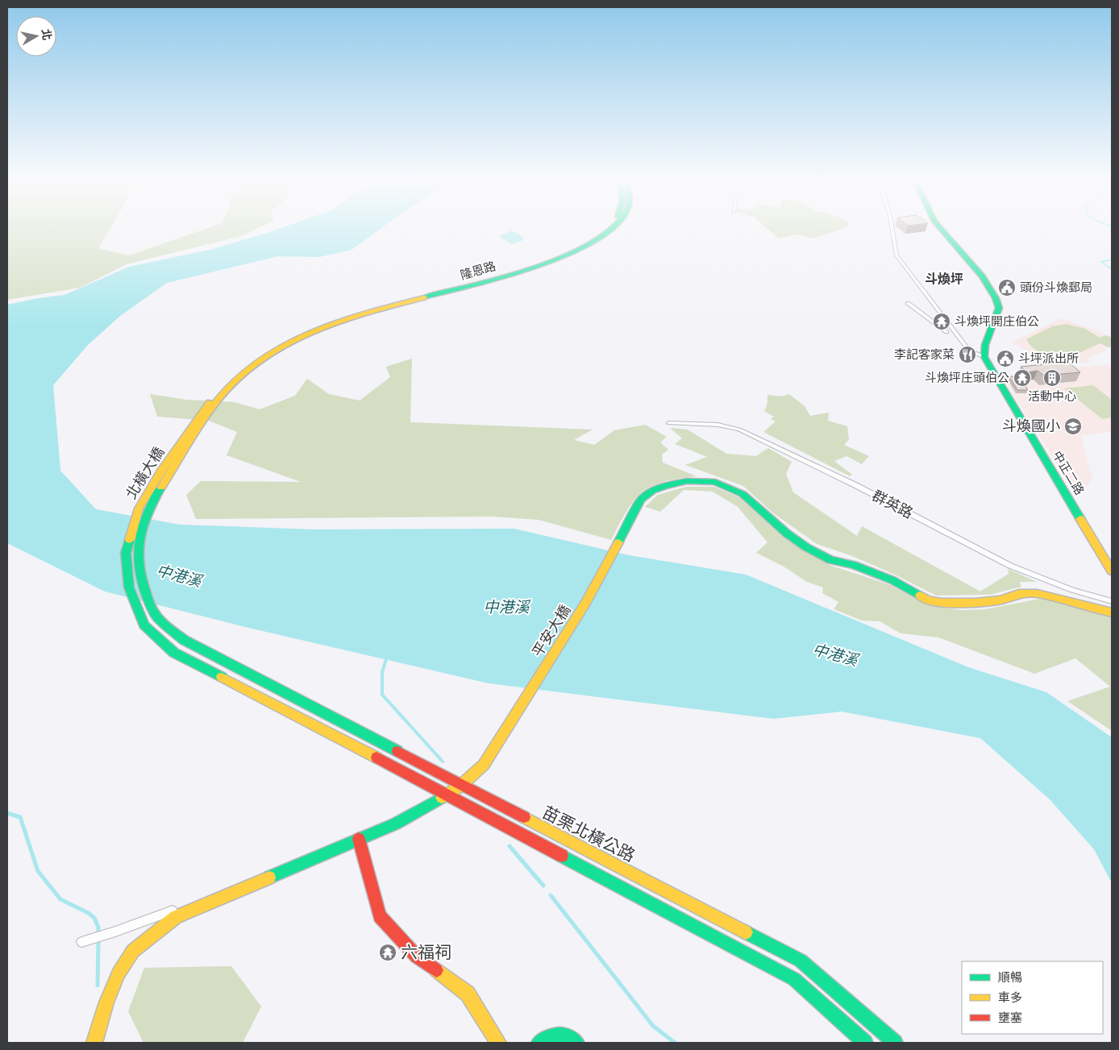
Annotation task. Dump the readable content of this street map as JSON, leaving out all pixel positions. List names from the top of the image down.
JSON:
{
  "streets": {
    "main road": [
      "隆恩路",
      "北橫大橋",
      "中正二路",
      "平安大橋",
      "苗栗北橫公路"
    ],
    "street": ["群英路"]
  },
  "crossings": [
    ["隆恩路", "北橫大橋"],
    ["北橫大橋", "苗栗北橫公路"],
    ["平安大橋", "苗栗北橫公路"]
  ],
  "districts": ["斗煥坪"],
  "water": ["中港溪"],
  "places": {
    "public building": ["頭份斗煥郵局", "斗坪派出所"],
    "temple": ["斗煥坪開庄伯公", "斗煥坪庄頭伯公", "六福祠"],
    "restaurant": ["李記客家菜"],
    "building": ["活動中心"],
    "school or university": ["斗煥國小"]
  },
  "legend": ["順暢", "車多", "壅塞"],
  "north": "right"
}
